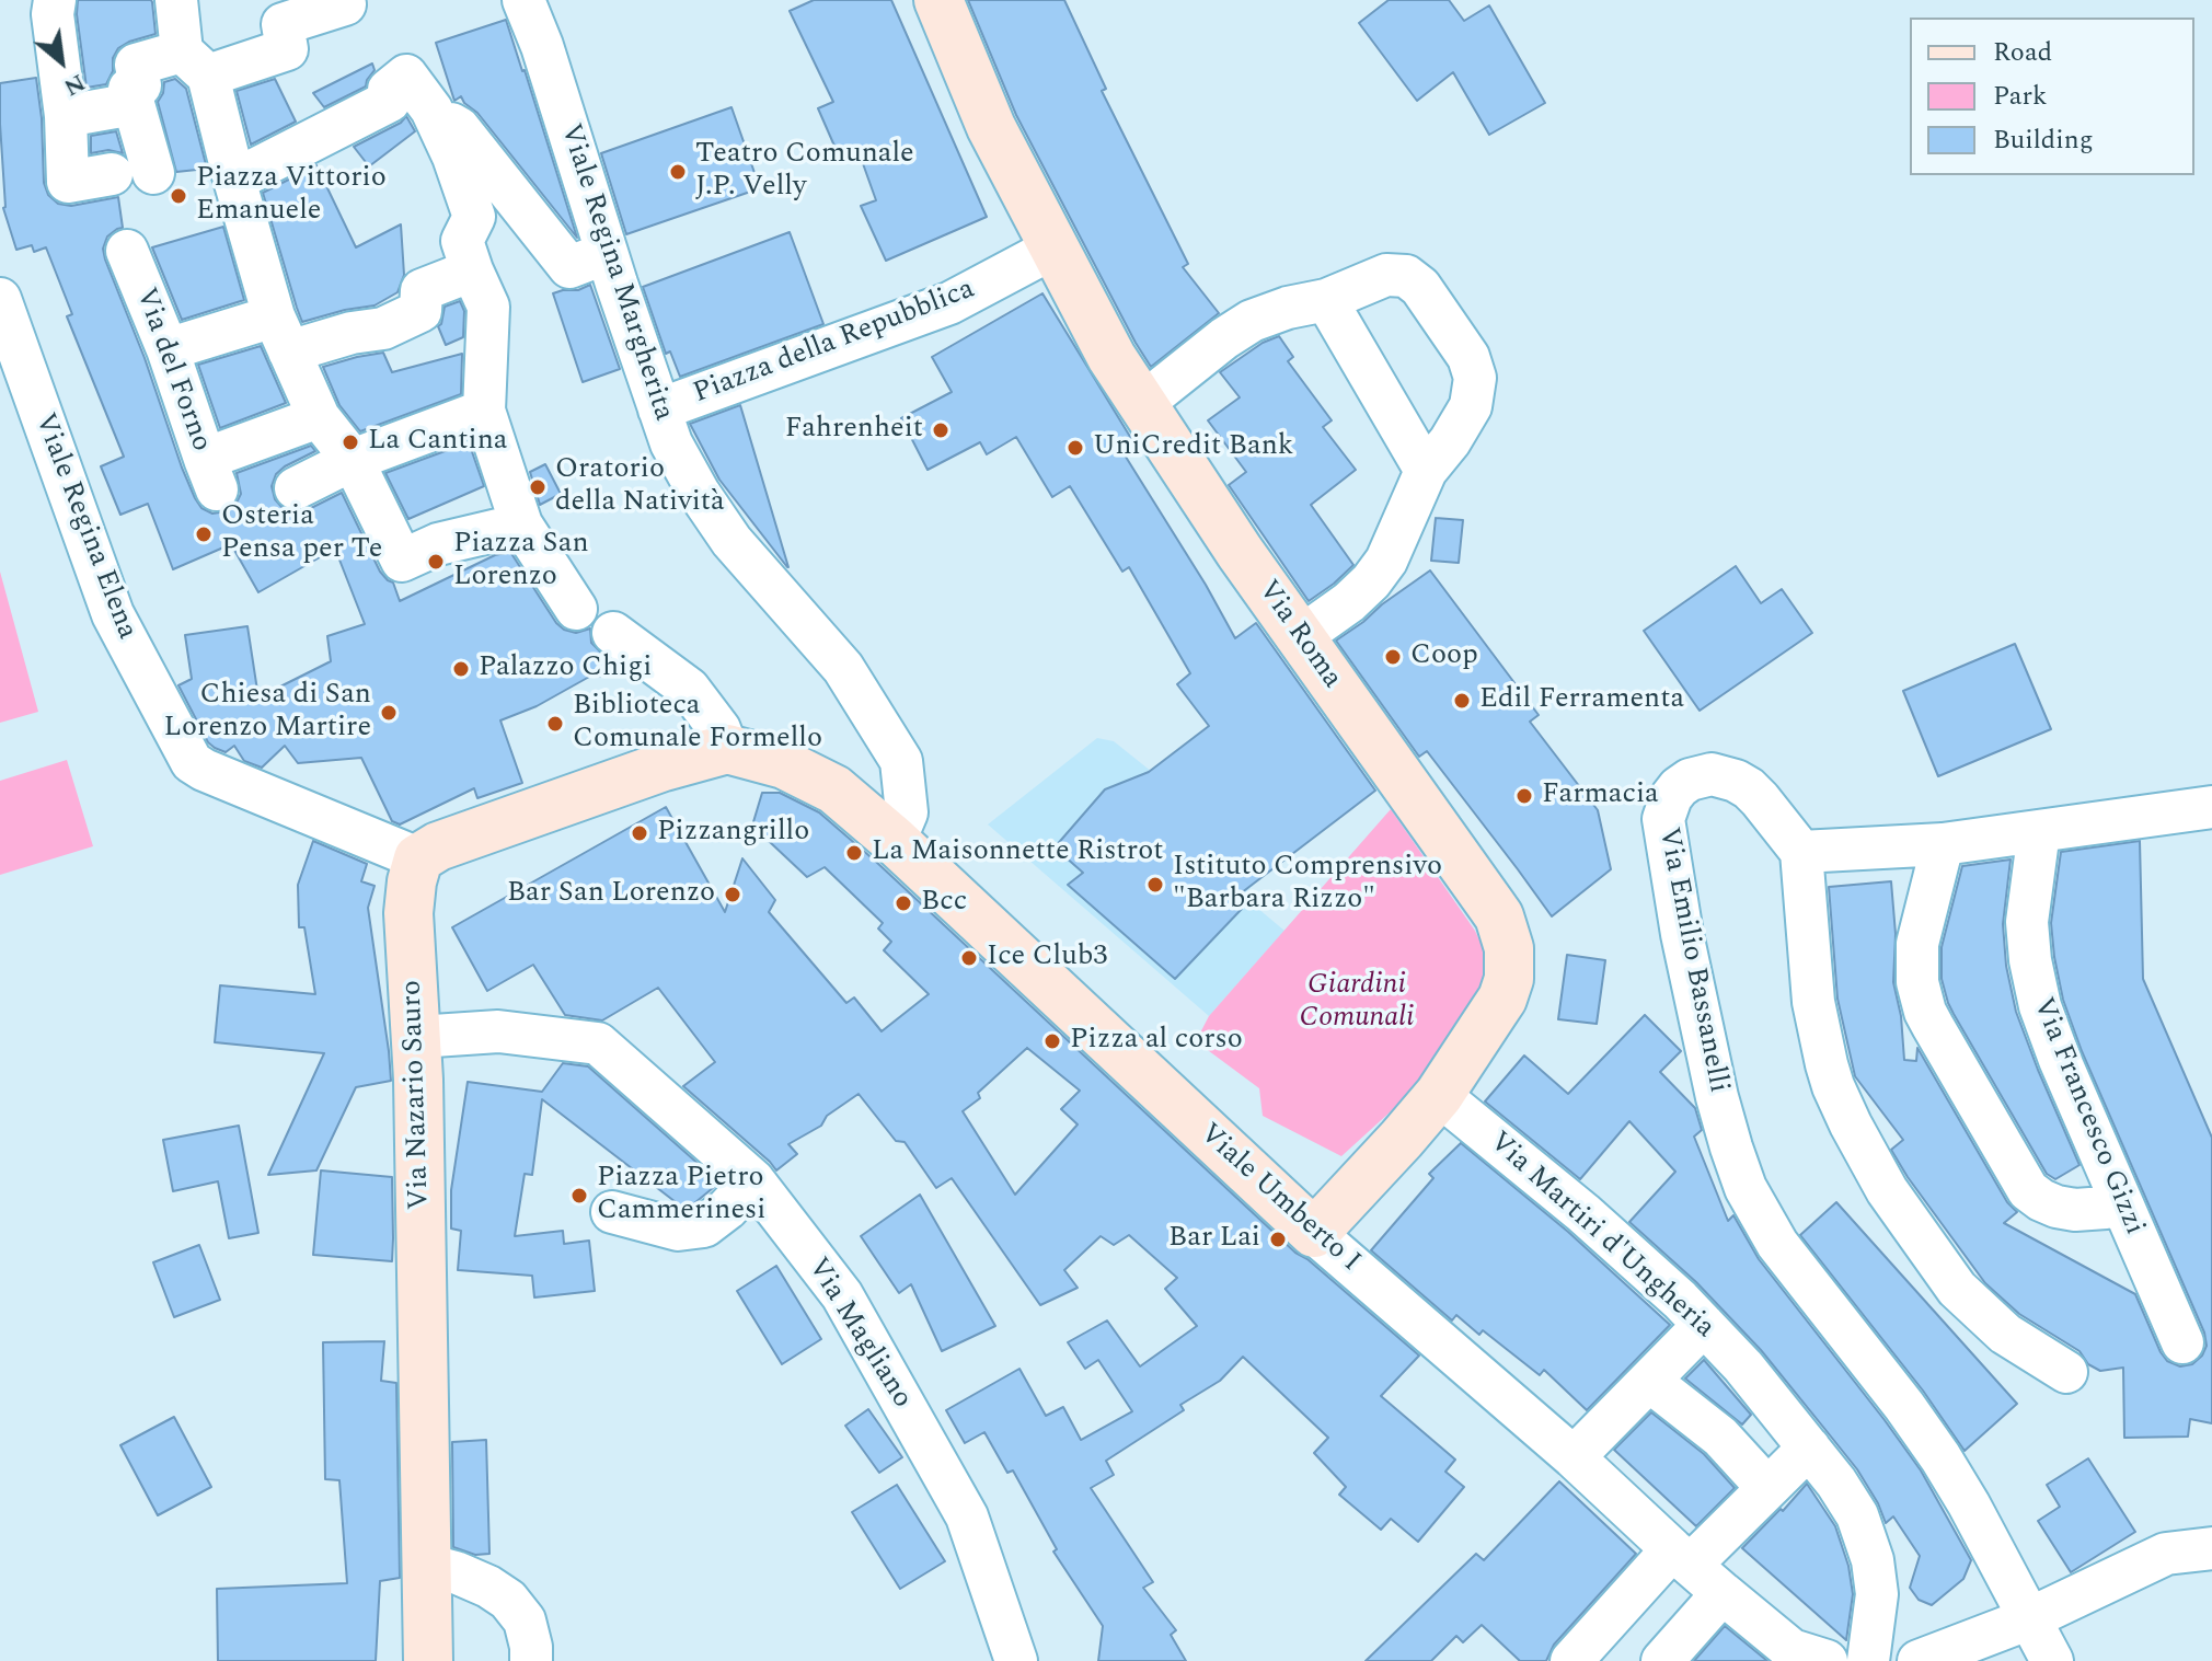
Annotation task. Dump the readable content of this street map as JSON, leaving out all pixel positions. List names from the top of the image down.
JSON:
{
  "streets": {
    "street": [
      "Viale Regina Margherita",
      "Piazza della Repubblica",
      "Via del Forno",
      "Viale Regina Elena",
      "Via Roma",
      "Via Emilio Bassanelli",
      "Via Nazario Sauro",
      "Via Francesco Gizzi",
      "Viale Umberto I",
      "Via Martiri d'Ungheria",
      "Via Magliano"
    ]
  },
  "crossings": [
    ["Viale Regina Margherita", "Piazza della Repubblica"],
    ["Viale Regina Margherita", "Viale Umberto I"],
    ["Piazza della Repubblica", "Via Roma"],
    ["Viale Regina Elena", "Via Nazario Sauro"],
    ["Via Roma", "Viale Umberto I"],
    ["Via Roma", "Via Martiri d'Ungheria"],
    ["Via Nazario Sauro", "Via Magliano"]
  ],
  "parks": ["Giardini Comunali"],
  "places": [
    "Teatro Comunale J.P. Velly",
    "Piazza Vittorio Emanuele",
    "Fahrenheit",
    "La Cantina",
    "UniCredit Bank",
    "Oratorio della Natività",
    "Osteria Pensa per Te",
    "Piazza San Lorenzo",
    "Coop",
    "Palazzo Chigi",
    "Edil Ferramenta",
    "Chiesa di San Lorenzo Martire",
    "Biblioteca Comunale Formello",
    "Farmacia",
    "Pizzangrillo",
    "La Maisonnette Ristrot",
    "Istituto Comprensivo \"Barbara Rizzo\"",
    "Bar San Lorenzo",
    "Bcc",
    "Ice Club3",
    "Pizza al corso",
    "Piazza Pietro Cammerinesi",
    "Bar Lai"
  ],
  "legend": ["Road", "Park", "Building"],
  "north": "bottom right"
}
